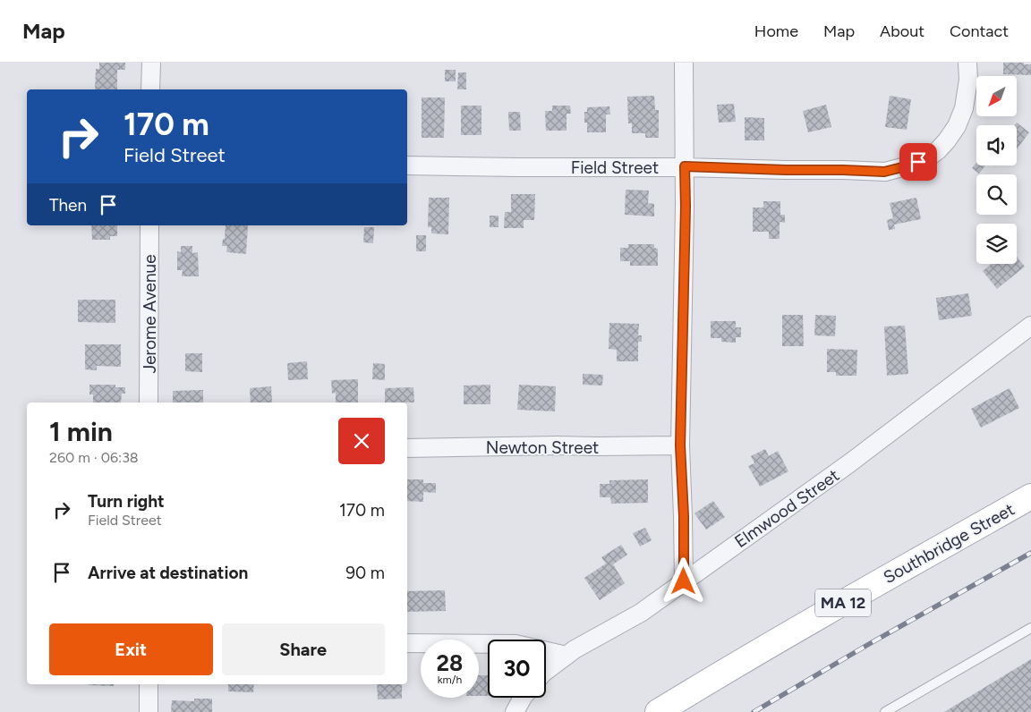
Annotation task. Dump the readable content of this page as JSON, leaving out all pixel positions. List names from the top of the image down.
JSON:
{
  "streets": {
    "main road": ["Southbridge Street", "MA 12"],
    "street": [
      "Field Street",
      "Jerome Avenue",
      "Newton Street",
      "Elmwood Street"
    ]
  },
  "north": "bottom left",
  "page": {
    "header": "Map",
    "nav": [
      "Home",
      "Map",
      "About",
      "Contact"
    ],
    "turn": ["170 m", "Field Street"],
    "then": "Then",
    "heading": ["1 min", "260 m · 06:38"],
    "list": [
      {
        "name": "Turn right",
        "note": "Field Street",
        "value": "170 m"
      },
      {
        "name": "Arrive at destination",
        "value": "90 m"
      }
    ],
    "buttons": ["Exit", "Share"],
    "speed": "28 km/h",
    "limit": "30"
  }
}
